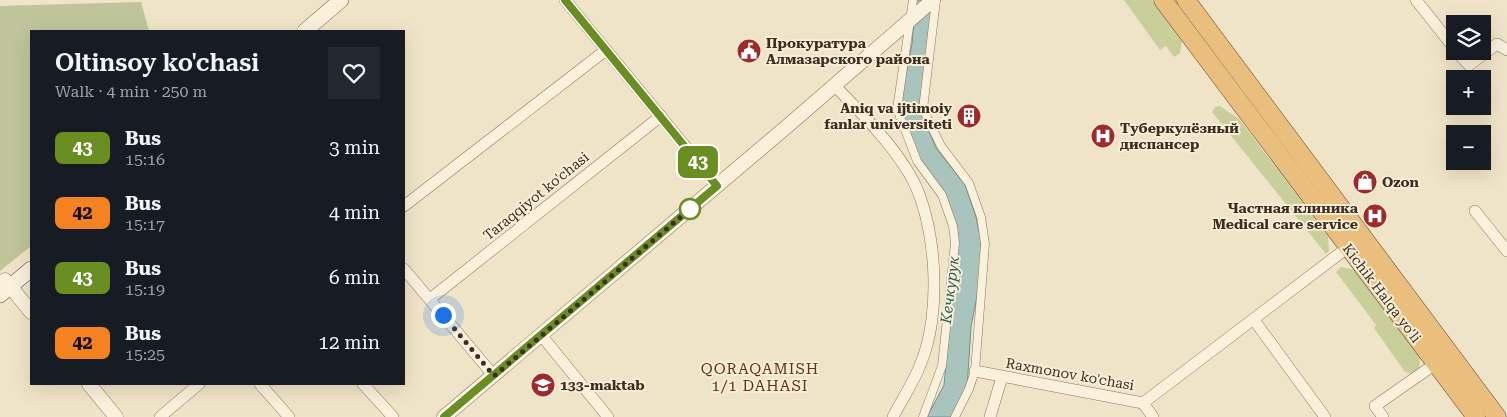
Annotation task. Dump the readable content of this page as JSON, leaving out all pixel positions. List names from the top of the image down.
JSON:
{
  "streets": {
    "highway": ["Kichik Halqa yo'li"],
    "street": ["Taraqqiyot ko'chasi", "Raxmonov ko'chasi"]
  },
  "crossings": [
    ["Kichik Halqa yo'li", "Raxmonov ko'chasi"]
  ],
  "districts": ["QORAQAMISH 1/1 DAHASI"],
  "water": ["Кечкурук"],
  "places": {
    "public building": ["Прокуратура Алмазарского района"],
    "building": ["Aniq va ijtimoiy fanlar universiteti"],
    "hospital": ["Туберкулёзный диспансер", "Частная клиника Medical care service"],
    "shop": ["Ozon"],
    "school or university": ["133-maktab"]
  },
  "lines": ["bus line 43"],
  "page": {
    "on_map": "43",
    "map_buttons": ["+", "−"],
    "heading": ["Oltinsoy ko'chasi", "Walk · 4 min · 250 m"],
    "list": [
      {
        "mark": "43",
        "name": "Bus",
        "note": "15:16",
        "value": "3 min"
      },
      {
        "mark": "42",
        "name": "Bus",
        "note": "15:17",
        "value": "4 min"
      },
      {
        "mark": "43",
        "name": "Bus",
        "note": "15:19",
        "value": "6 min"
      },
      {
        "mark": "42",
        "name": "Bus",
        "note": "15:25",
        "value": "12 min"
      }
    ]
  }
}
